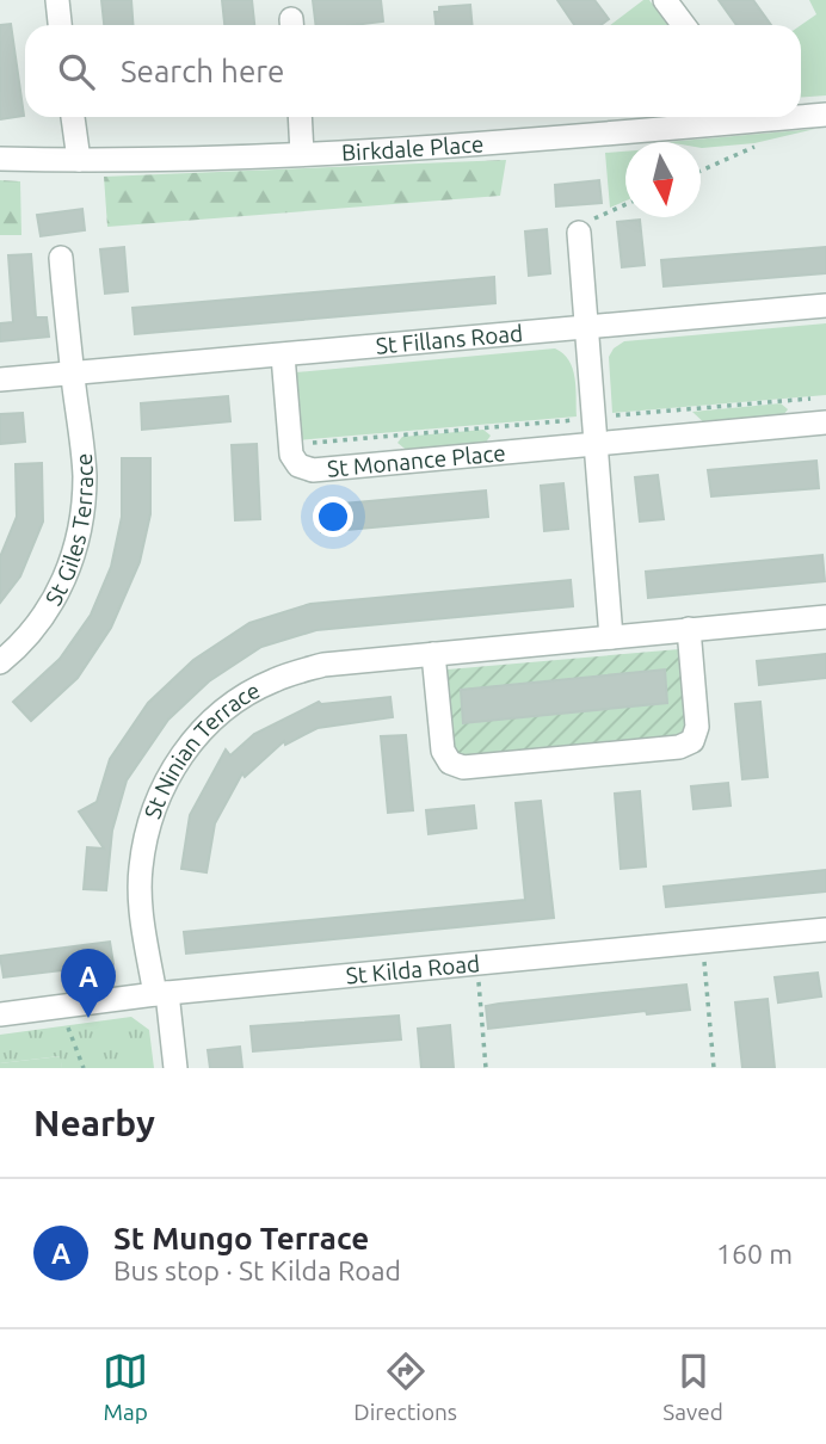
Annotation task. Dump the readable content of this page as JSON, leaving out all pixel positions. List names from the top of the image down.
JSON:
{
  "streets": {
    "street": [
      "Birkdale Place",
      "St Fillans Road",
      "St Monance Place",
      "St Giles Terrace",
      "St Ninian Terrace",
      "St Kilda Road"
    ]
  },
  "crossings": [
    ["St Fillans Road", "St Giles Terrace"],
    ["St Ninian Terrace", "St Kilda Road"]
  ],
  "north": "bottom",
  "page": {
    "search": "Search here",
    "pins": "A",
    "heading": "Nearby",
    "list": [
      {
        "mark": "A",
        "name": "St Mungo Terrace",
        "note": "Bus stop · St Kilda Road",
        "value": "160 m"
      }
    ],
    "nav": ["Map", "Directions", "Saved"]
  }
}
